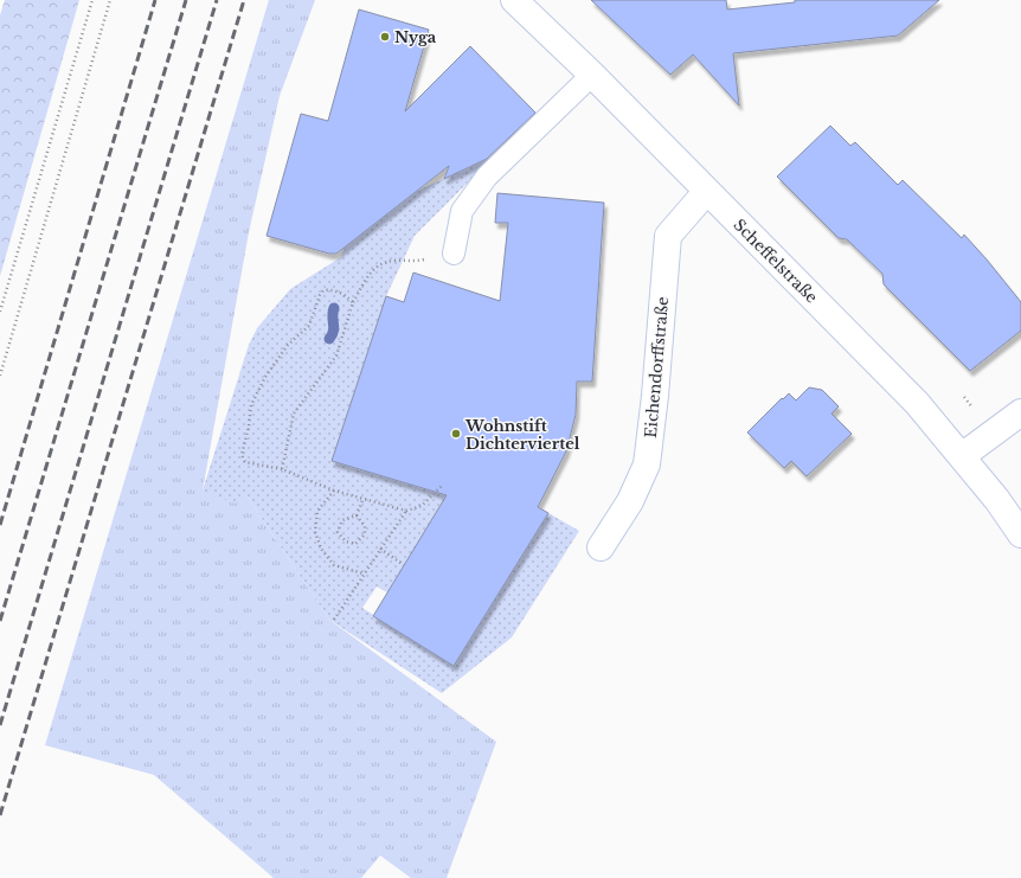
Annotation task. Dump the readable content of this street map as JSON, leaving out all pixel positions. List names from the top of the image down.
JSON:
{
  "streets": {
    "street": ["Scheffelstraße", "Eichendorffstraße"]
  },
  "crossings": [
    ["Scheffelstraße", "Eichendorffstraße"]
  ],
  "places": ["Nyga", "Wohnstift Dichterviertel"]
}
